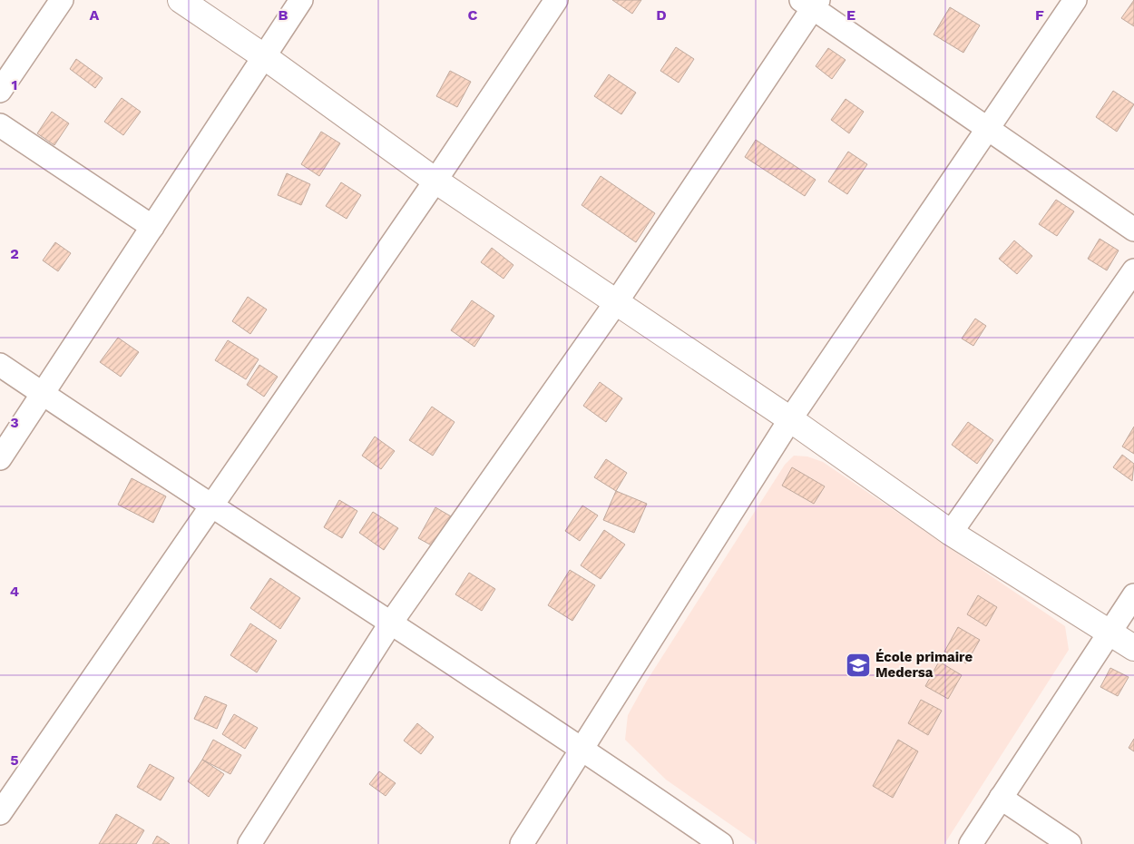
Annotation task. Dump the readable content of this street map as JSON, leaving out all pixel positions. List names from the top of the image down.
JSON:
{
  "places": {
    "school or university": ["École primaire Medersa"]
  },
  "grid": {
    "columns": [
      "A",
      "B",
      "C",
      "D",
      "E",
      "F"
    ],
    "rows": [
      "1",
      "2",
      "3",
      "4",
      "5"
    ]
  }
}
